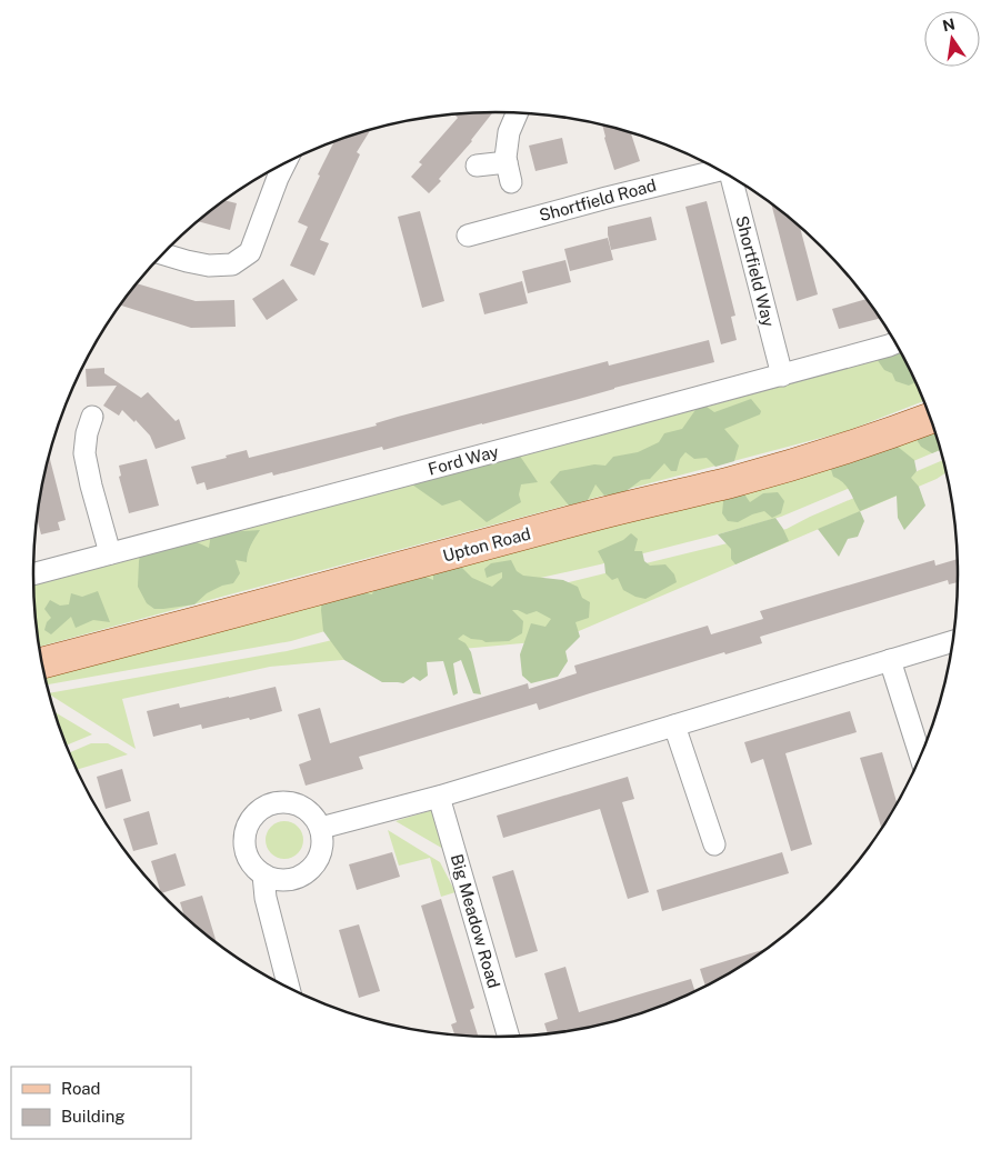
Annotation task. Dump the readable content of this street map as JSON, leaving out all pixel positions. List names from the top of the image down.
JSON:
{
  "streets": {
    "main road": ["Upton Road"],
    "street": [
      "Shortfield Road",
      "Shortfield Way",
      "Ford Way",
      "Big Meadow Road"
    ]
  },
  "crossings": [
    ["Shortfield Way", "Ford Way"]
  ],
  "legend": ["Road", "Building"],
  "north": "top"
}
